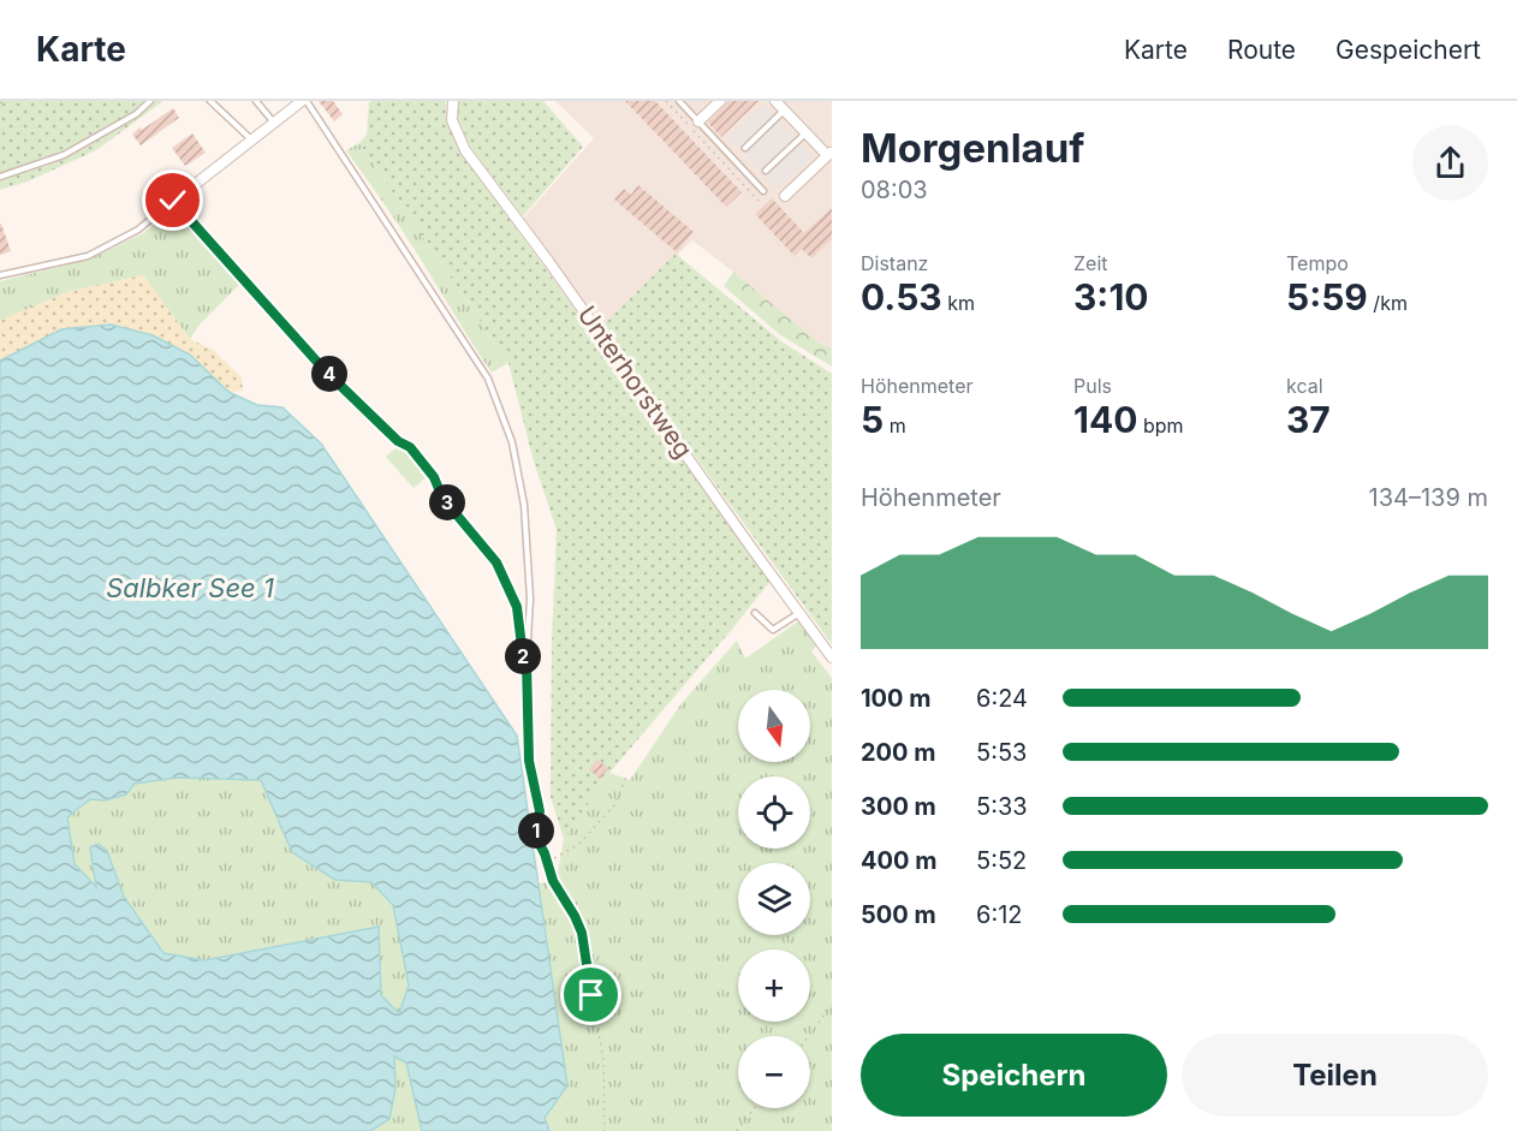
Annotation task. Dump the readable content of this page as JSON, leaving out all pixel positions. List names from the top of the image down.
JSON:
{
  "streets": {
    "street": ["Unterhorstweg"]
  },
  "water": ["Salbker See 1"],
  "north": "bottom",
  "page": {
    "header": "Karte",
    "nav": ["Karte", "Route", "Gespeichert"],
    "heading": ["Morgenlauf", "08:03"],
    "stats": [
      ["Distanz", "0.53 km"],
      ["Zeit", "3:10"],
      ["Tempo", "5:59 /km"],
      ["Höhenmeter", "5 m"],
      ["Puls", "140 bpm"],
      ["kcal", "37"]
    ],
    "pins": [
      "4",
      "3",
      "2",
      "1"
    ],
    "chart": ["Höhenmeter", "134–139 m"],
    "list": [
      {
        "name": "100 m",
        "note": "6:24"
      },
      {
        "name": "200 m",
        "note": "5:53"
      },
      {
        "name": "300 m",
        "note": "5:33"
      },
      {
        "name": "400 m",
        "note": "5:52"
      },
      {
        "name": "500 m",
        "note": "6:12"
      }
    ],
    "map_buttons": ["+", "−"],
    "buttons": ["Speichern", "Teilen"]
  }
}
